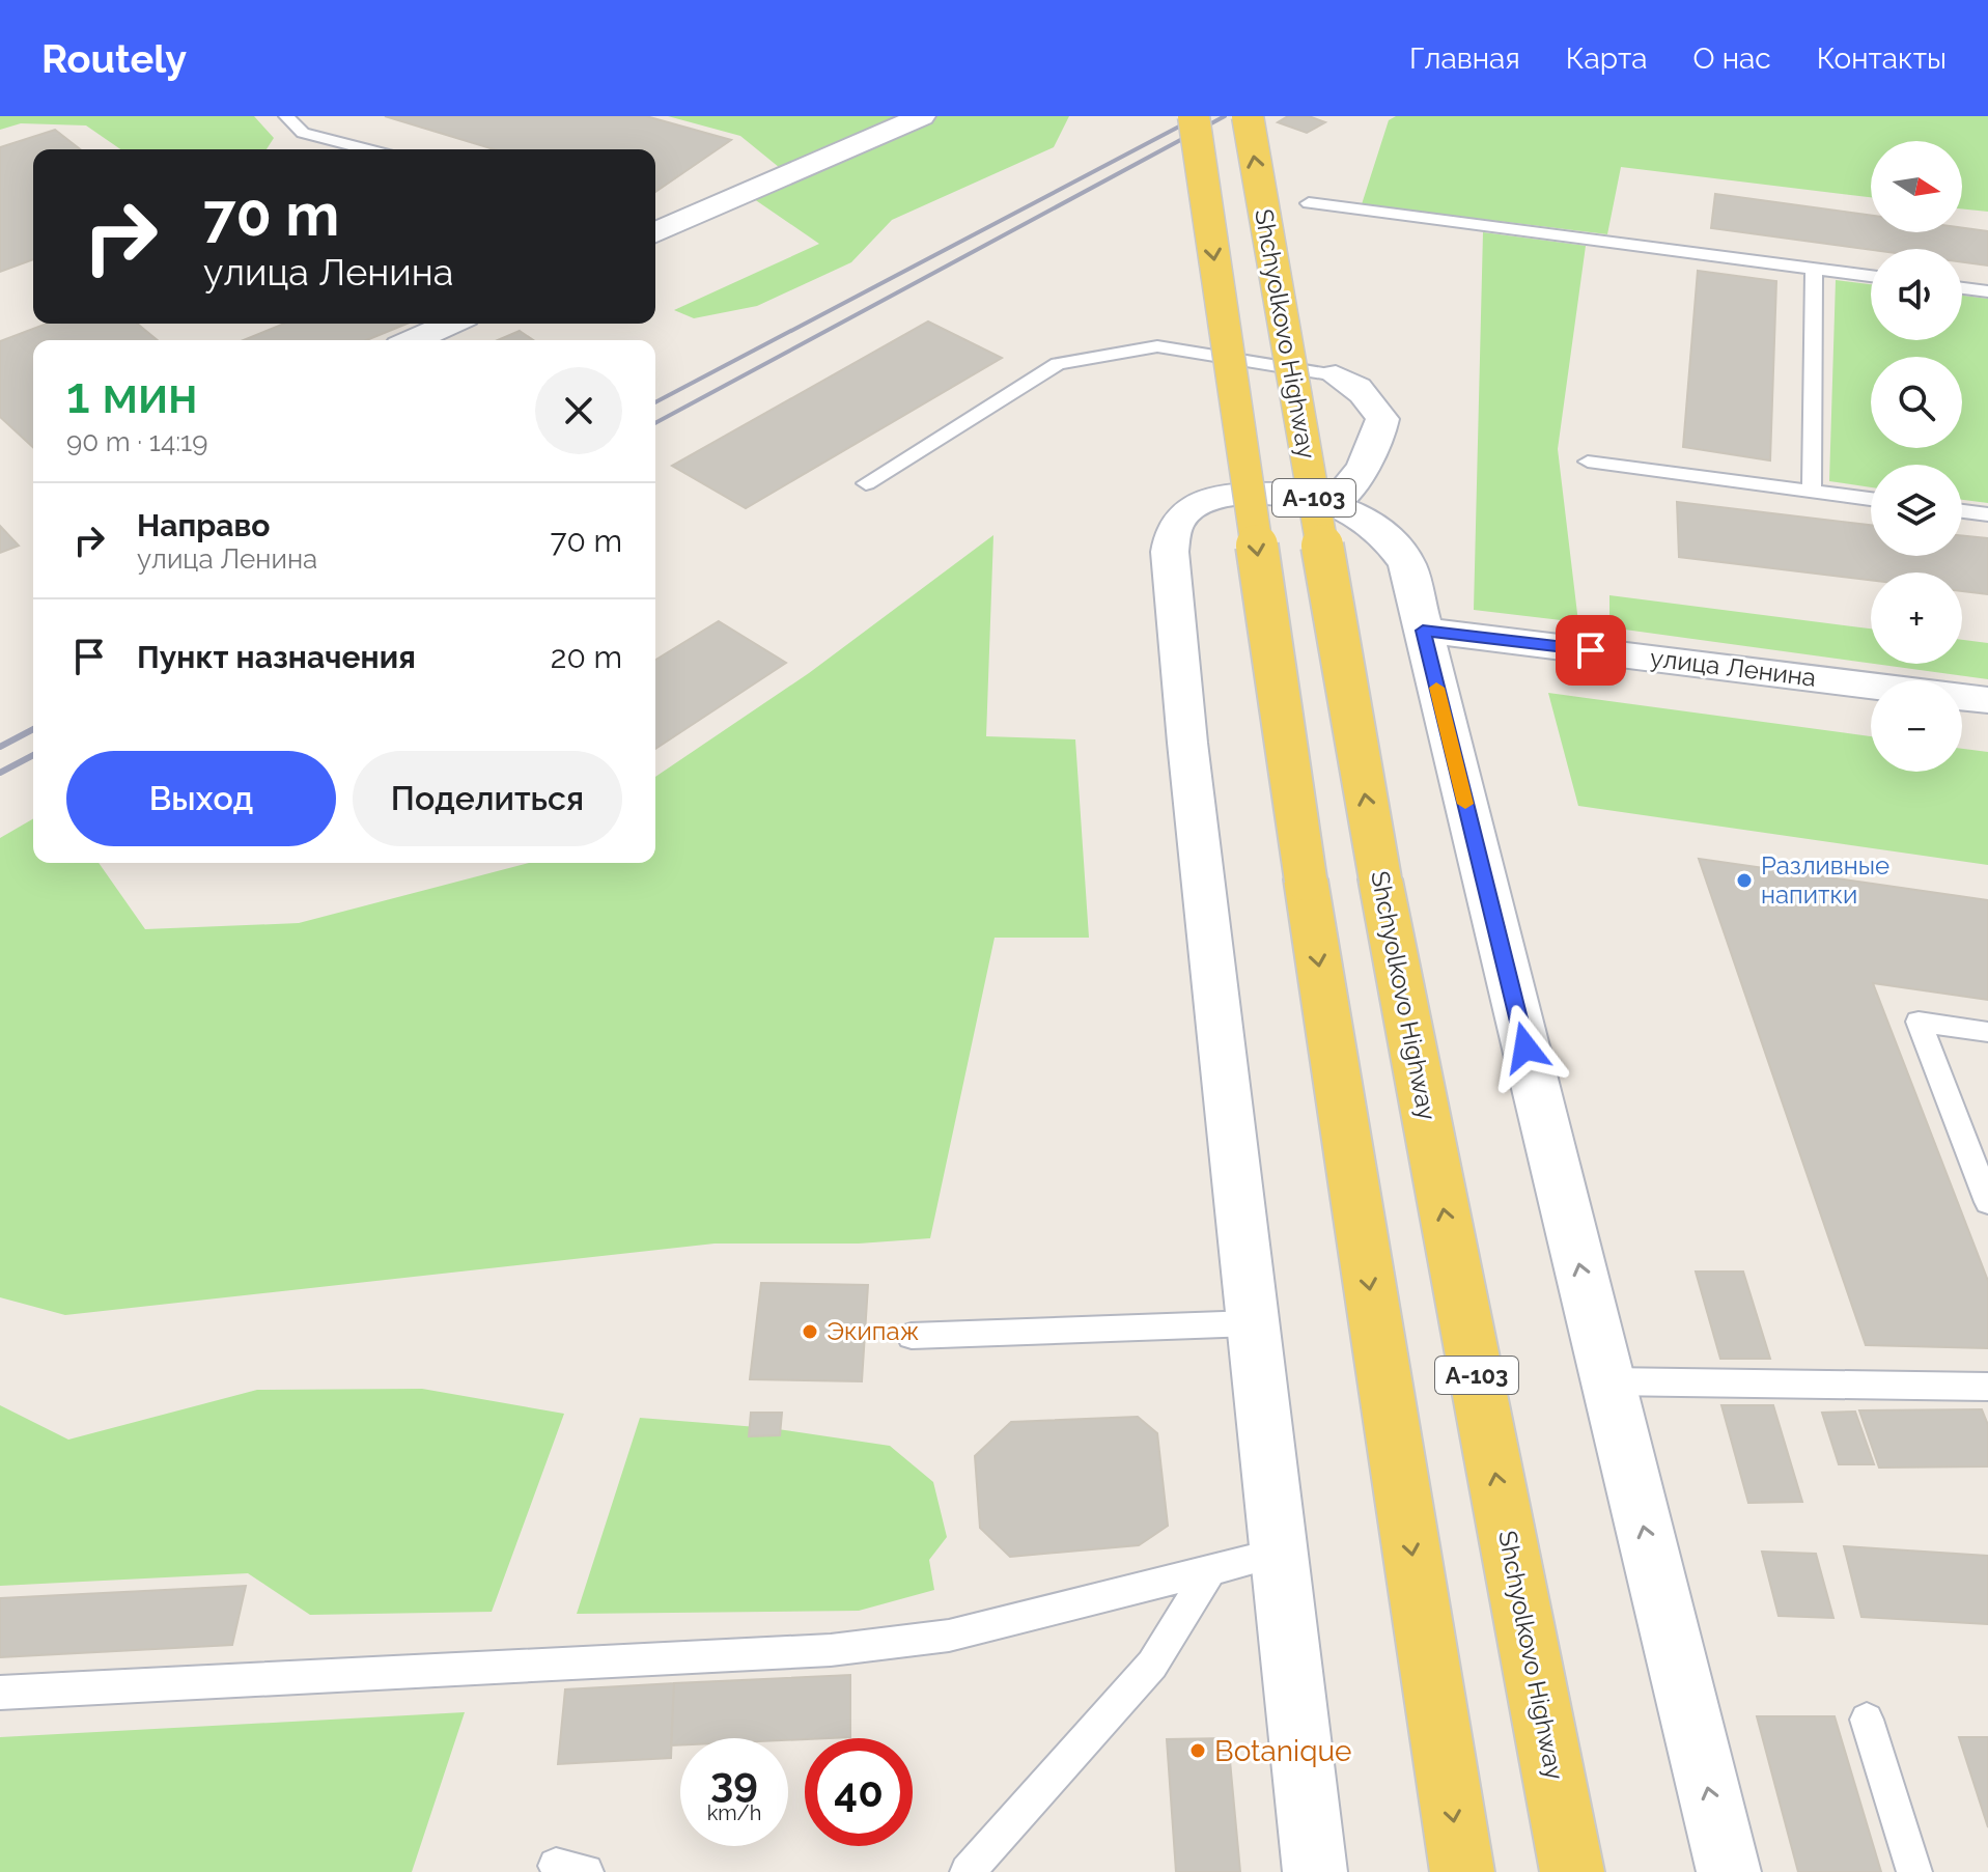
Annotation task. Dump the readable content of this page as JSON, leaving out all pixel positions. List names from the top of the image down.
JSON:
{
  "streets": {
    "main road": ["Shchyolkovo Highway", "А-103"],
    "street": ["улица Ленина"]
  },
  "crossings": [
    ["А-103", "улица Ленина"]
  ],
  "places": ["Разливные напитки", "Экипаж", "Botanique"],
  "north": "right",
  "page": {
    "header": "Routely",
    "nav": [
      "Главная",
      "Карта",
      "О нас",
      "Контакты"
    ],
    "map_buttons": ["+", "−"],
    "turn": ["70 m", "улица Ленина"],
    "heading": ["1 мин", "90 m · 14:19"],
    "list": [
      {
        "name": "Направо",
        "note": "улица Ленина",
        "value": "70 m"
      },
      {
        "name": "Пункт назначения",
        "value": "20 m"
      }
    ],
    "buttons": ["Выход", "Поделиться"],
    "speed": "39 km/h",
    "limit": "40"
  }
}
